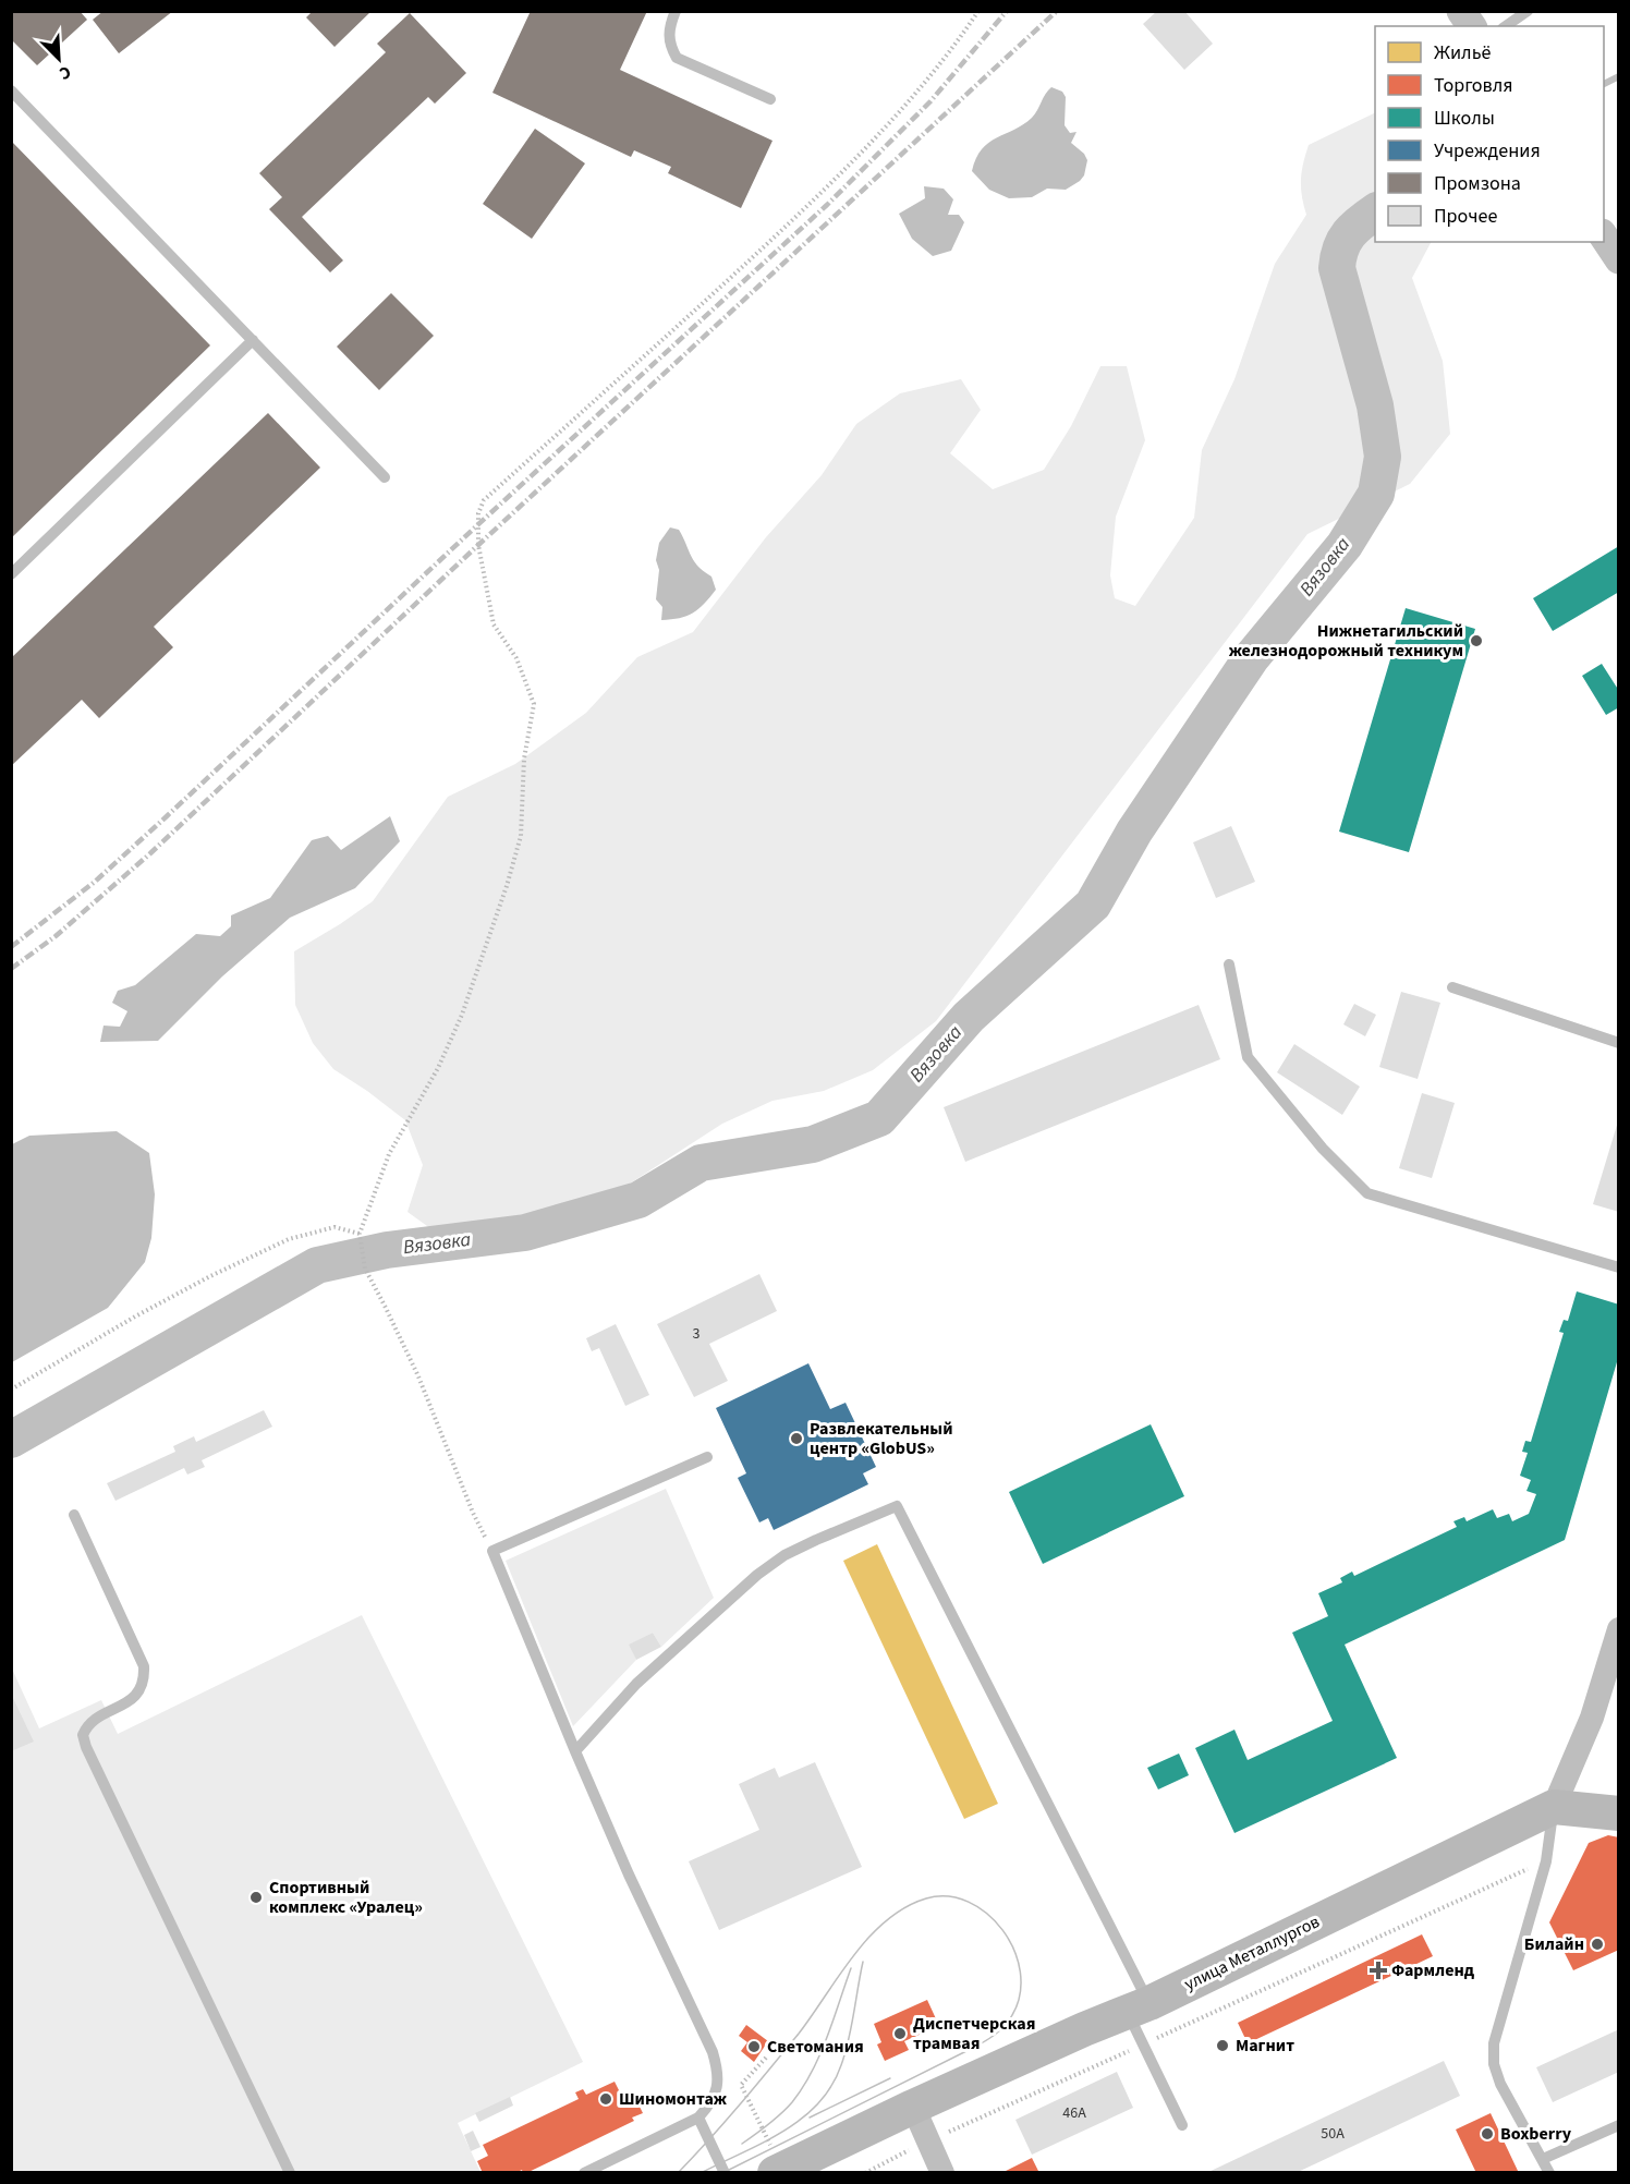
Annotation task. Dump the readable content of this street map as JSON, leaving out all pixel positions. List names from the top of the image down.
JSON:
{
  "streets": {
    "main road": ["улица Металлургов"]
  },
  "water": ["Вязовка"],
  "places": {
    "other": [
      "Нижнетагильский железнодорожный техникум",
      "Развлекательный центр «GlobUS»",
      "Спортивный комплекс «Уралец»",
      "Билайн",
      "Диспетчерская трамвая",
      "Магнит",
      "Светомания",
      "Шиномонтаж",
      "Boxberry"
    ],
    "health": ["Фармленд"]
  },
  "house_numbers": ["3", "46А", "50А"],
  "legend": [
    "Жильё",
    "Торговля",
    "Школы",
    "Учреждения",
    "Промзона",
    "Прочее"
  ],
  "north": "bottom right"
}
